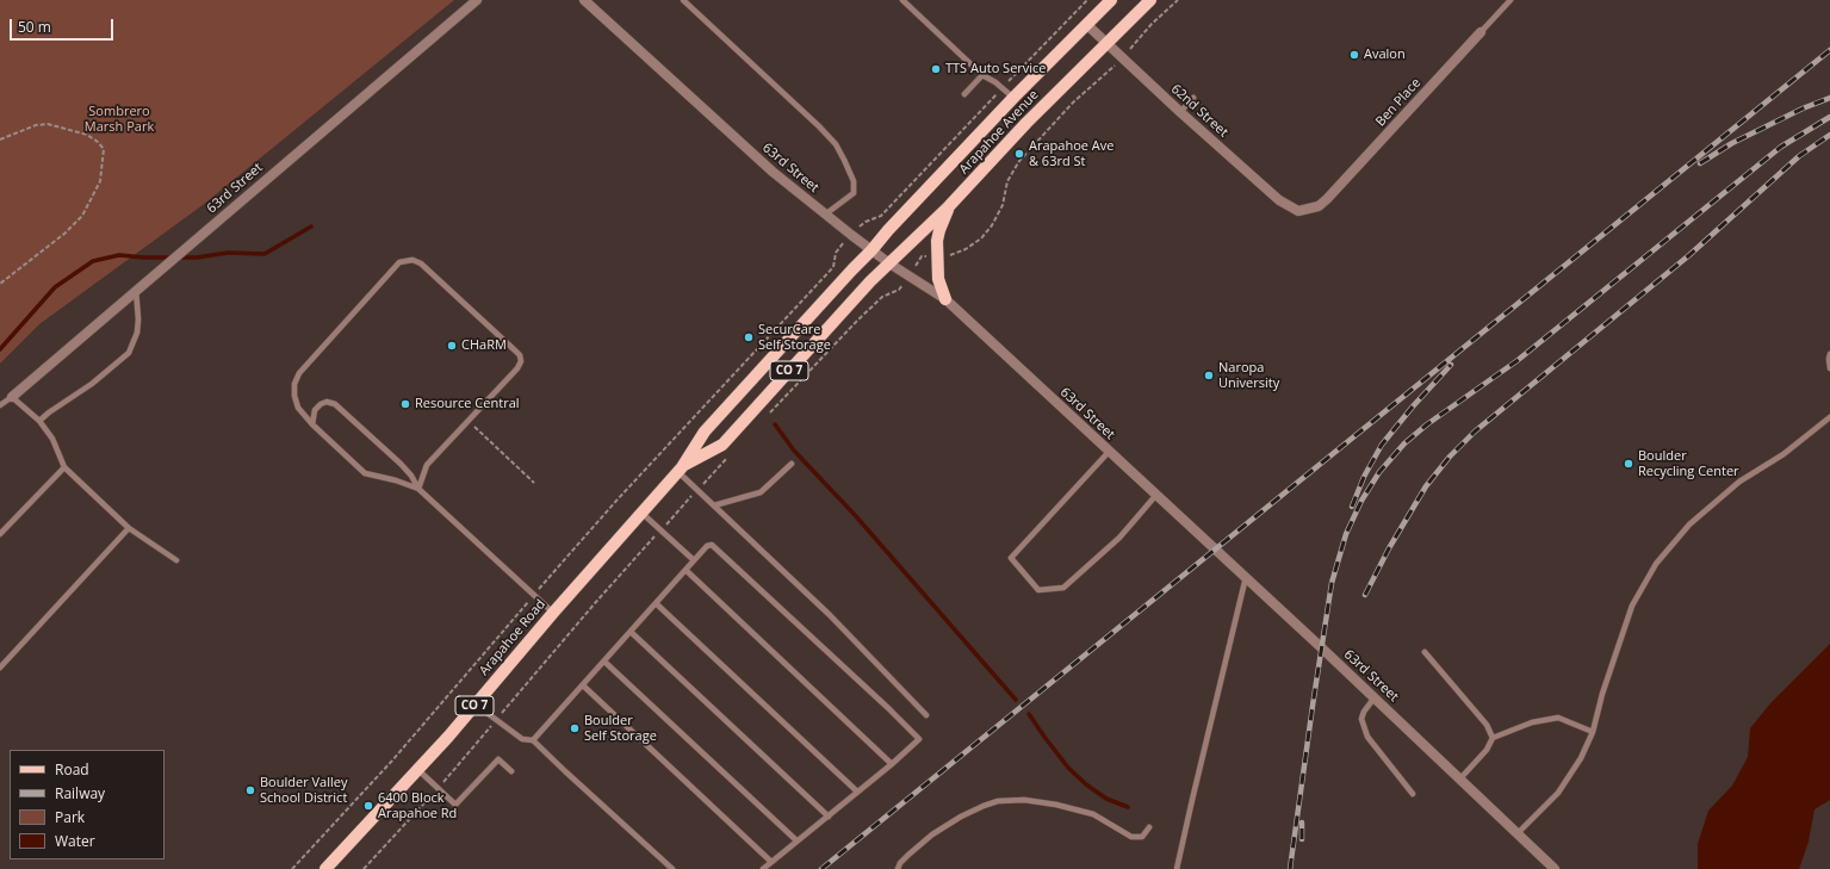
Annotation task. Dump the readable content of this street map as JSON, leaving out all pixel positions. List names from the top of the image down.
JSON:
{
  "streets": {
    "main road": ["Arapahoe Avenue", "CO 7", "Arapahoe Road"],
    "street": ["Ben Place", "62nd Street", "63rd Street"]
  },
  "crossings": [
    ["Ben Place", "62nd Street"],
    ["62nd Street", "Arapahoe Avenue"],
    ["Arapahoe Avenue", "63rd Street"],
    ["Arapahoe Avenue", "Arapahoe Road"],
    ["63rd Street", "Arapahoe Road"]
  ],
  "parks": ["Sombrero Marsh Park"],
  "places": [
    "Avalon",
    "TTS Auto Service",
    "Arapahoe Ave & 63rd St",
    "SecurCare Self Storage",
    "CHaRM",
    "Naropa University",
    "Resource Central",
    "Boulder Recycling Center",
    "Boulder Self Storage",
    "Boulder Valley School District",
    "6400 Block Arapahoe Rd"
  ],
  "legend": [
    "Road",
    "Railway",
    "Park",
    "Water"
  ],
  "scale_bar": "50 m"
}
